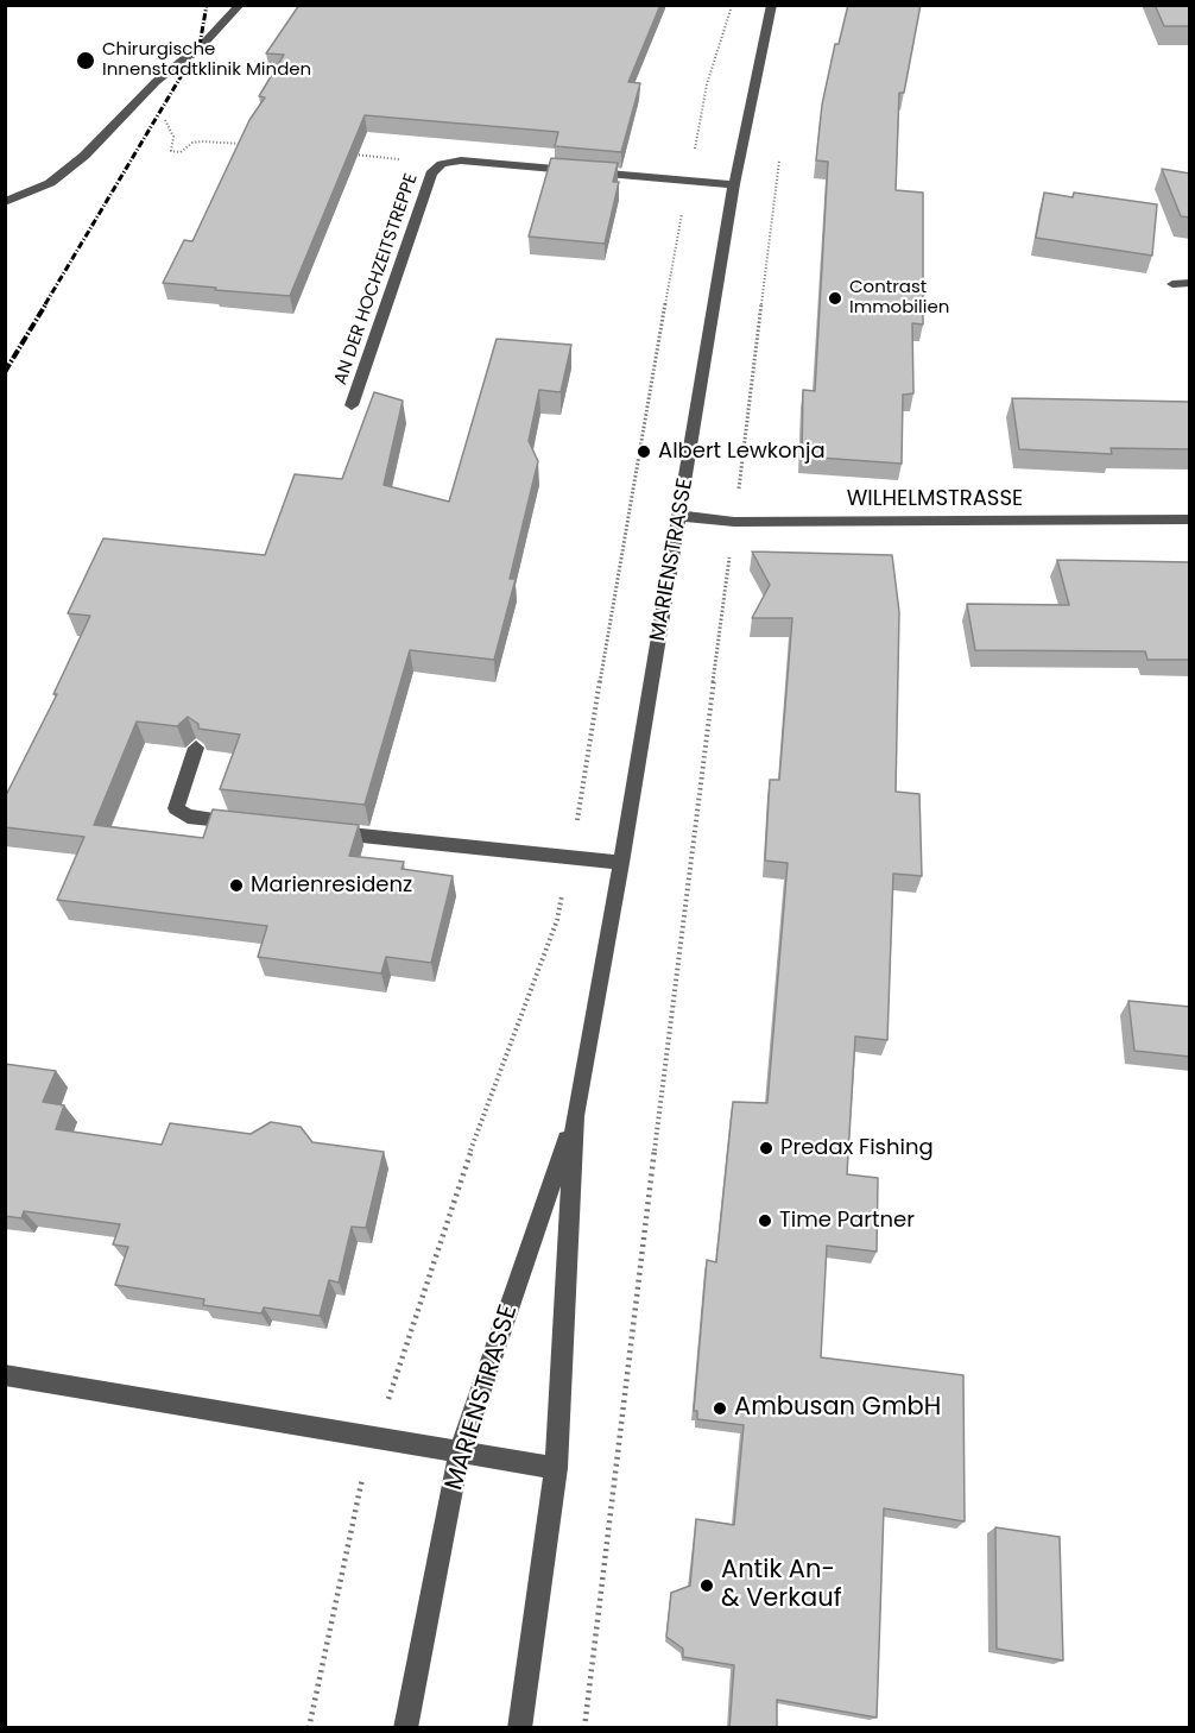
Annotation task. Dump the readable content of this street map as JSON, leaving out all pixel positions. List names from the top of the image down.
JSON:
{
  "streets": {
    "street": ["AN DER HOCHZEITSTREPPE", "WILHELMSTRASSE", "MARIENSTRASSE"]
  },
  "crossings": [
    ["AN DER HOCHZEITSTREPPE", "MARIENSTRASSE"],
    ["WILHELMSTRASSE", "MARIENSTRASSE"]
  ],
  "places": [
    "Chirurgische Innenstadtklinik Minden",
    "Contrast Immobilien",
    "Albert Lewkonja",
    "Marienresidenz",
    "Predax Fishing",
    "Time Partner",
    "Ambusan GmbH",
    "Antik An- & Verkauf"
  ]
}
